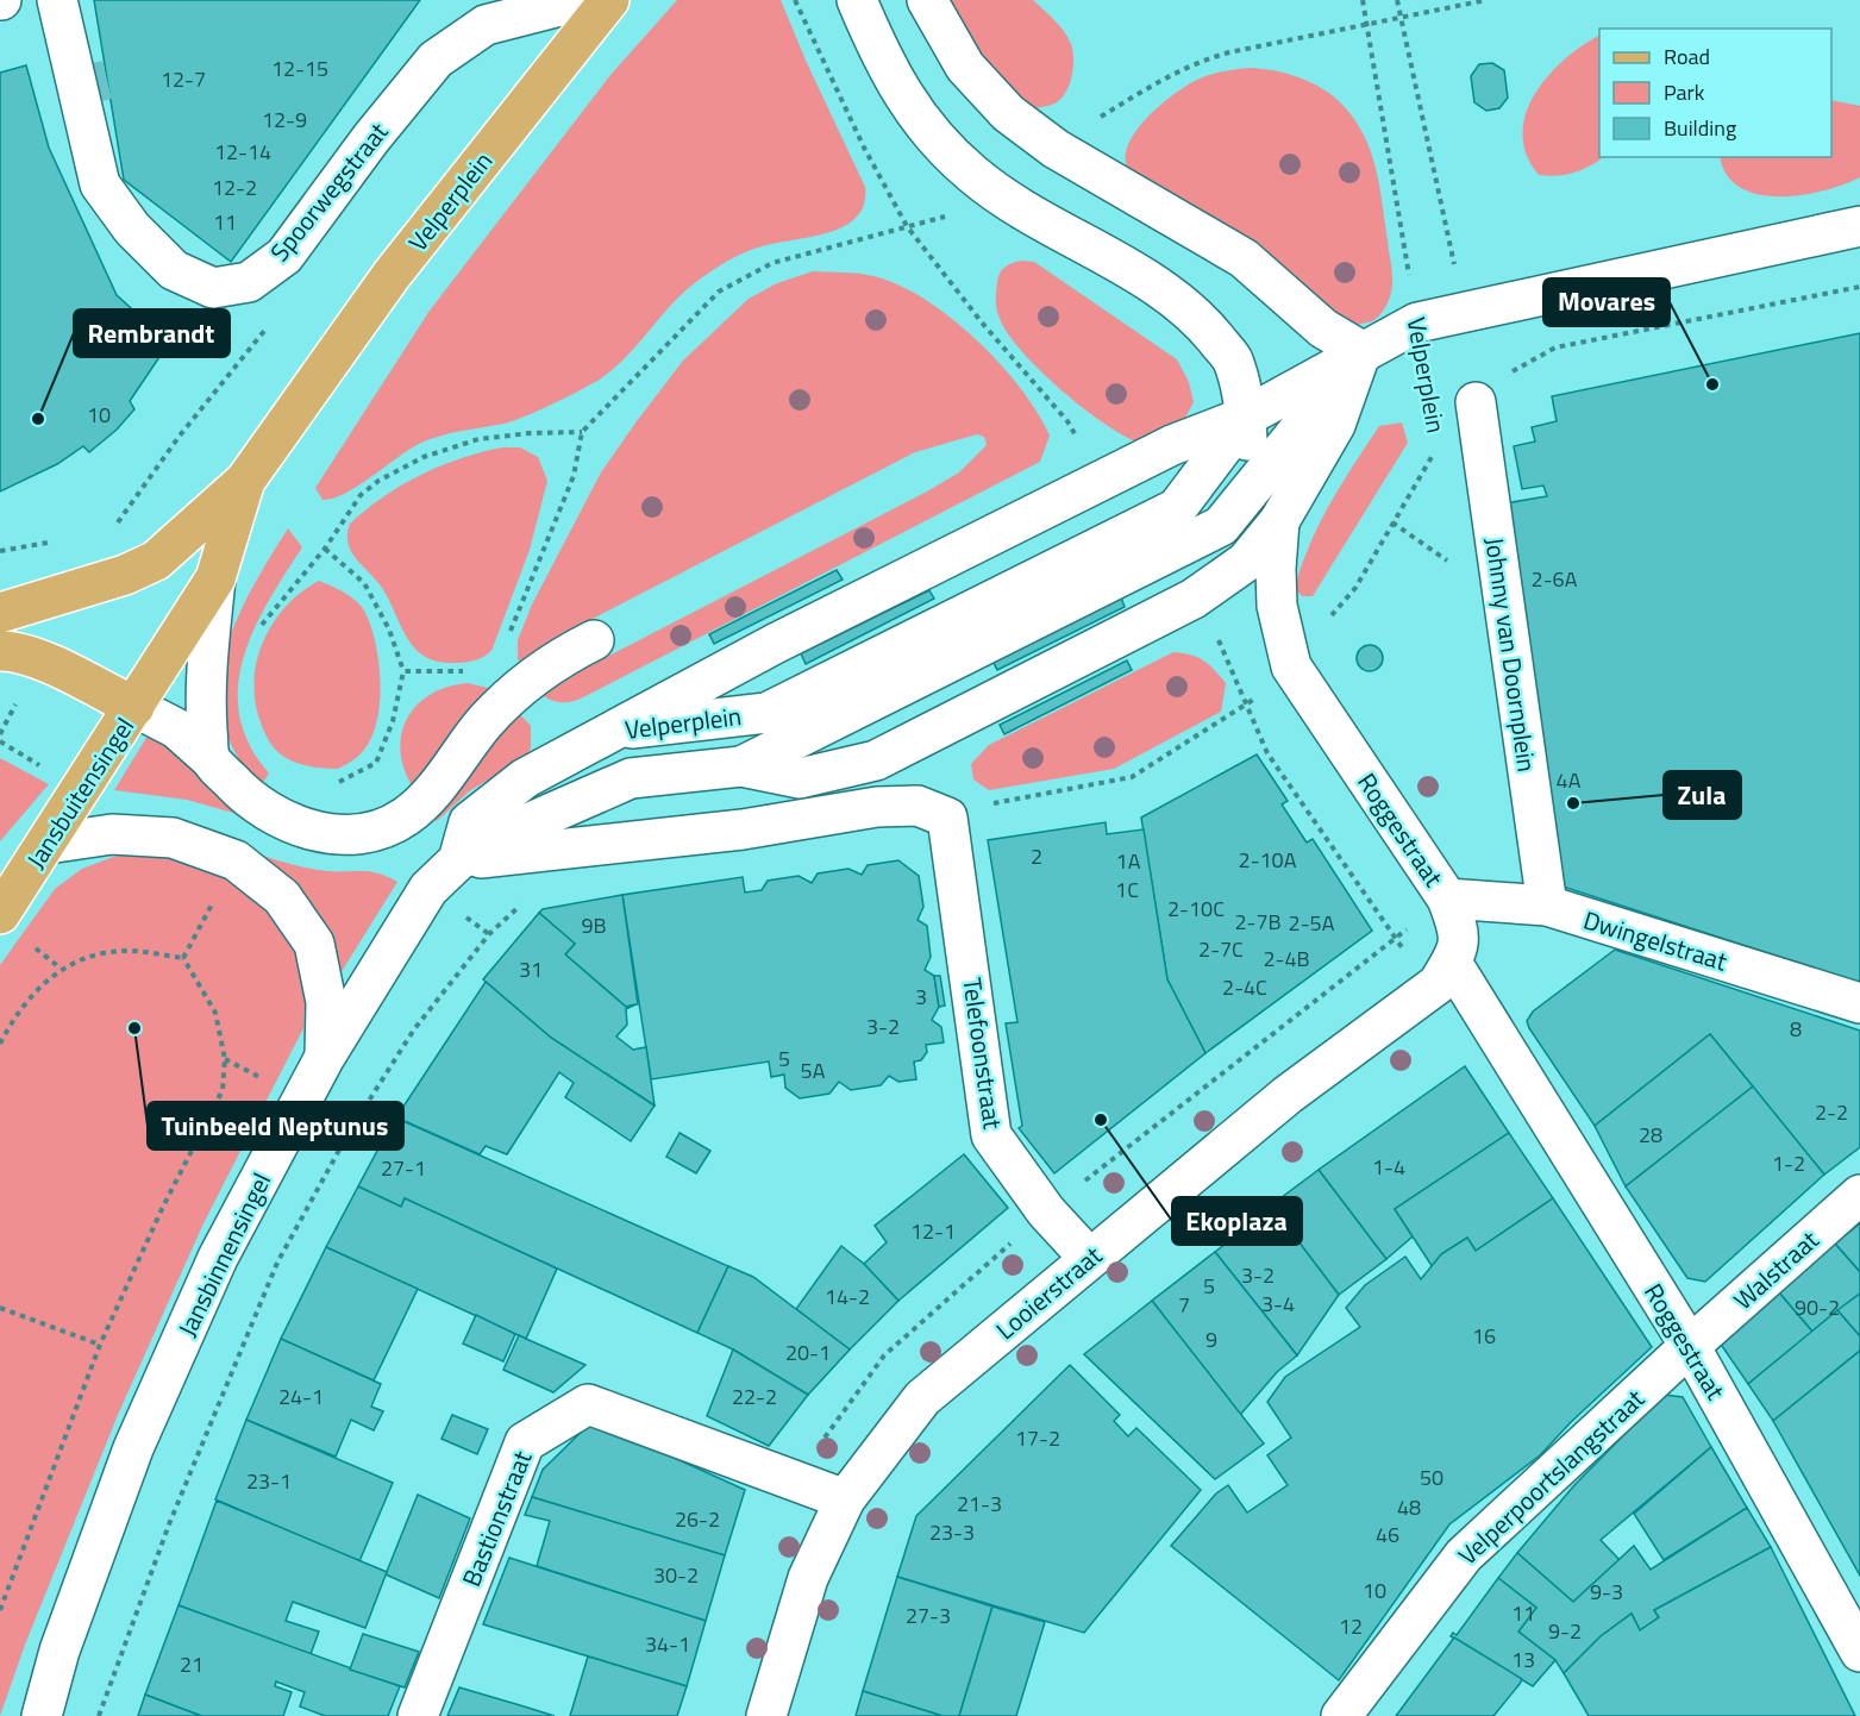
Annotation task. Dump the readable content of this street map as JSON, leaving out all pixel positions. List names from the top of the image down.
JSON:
{
  "streets": {
    "main road": ["Velperplein", "Jansbuitensingel"],
    "street": [
      "Spoorwegstraat",
      "Johnny van Doornplein",
      "Roggestraat",
      "Dwingelstraat",
      "Telefoonstraat",
      "Jansbinnensingel",
      "Walstraat",
      "Looierstraat",
      "Velperpoortslangstraat",
      "Bastionstraat"
    ]
  },
  "crossings": [
    ["Velperplein", "Johnny van Doornplein"],
    ["Velperplein", "Jansbuitensingel"],
    ["Velperplein", "Roggestraat"],
    ["Johnny van Doornplein", "Dwingelstraat"],
    ["Roggestraat", "Dwingelstraat"],
    ["Roggestraat", "Walstraat"],
    ["Roggestraat", "Looierstraat"],
    ["Roggestraat", "Velperpoortslangstraat"],
    ["Telefoonstraat", "Jansbinnensingel"],
    ["Telefoonstraat", "Looierstraat"],
    ["Walstraat", "Velperpoortslangstraat"],
    ["Looierstraat", "Bastionstraat"]
  ],
  "places": [
    "Movares",
    "Rembrandt",
    "Zula",
    "Tuinbeeld Neptunus",
    "Ekoplaza"
  ],
  "house_numbers": [
    "12-15",
    "12-7",
    "12-9",
    "12-14",
    "12-2",
    "11",
    "10",
    "2-6A",
    "4A",
    "2",
    "2-10A",
    "1A",
    "1C",
    "2-10C",
    "2-7B",
    "2-5A",
    "9B",
    "2-7C",
    "2-4B",
    "31",
    "2-4C",
    "3",
    "3-2",
    "8",
    "5",
    "5A",
    "2-2",
    "28",
    "1-2",
    "1-4",
    "27-1",
    "12-1",
    "3-2",
    "5",
    "14-2",
    "3-4",
    "7",
    "90-2",
    "16",
    "9",
    "20-1",
    "24-1",
    "22-2",
    "17-2",
    "50",
    "23-1",
    "21-3",
    "48",
    "26-2",
    "23-3",
    "46",
    "30-2",
    "10",
    "9-3",
    "11",
    "27-3",
    "12",
    "9-2",
    "34-1",
    "13",
    "21"
  ],
  "legend": ["Road", "Park", "Building"]
}
